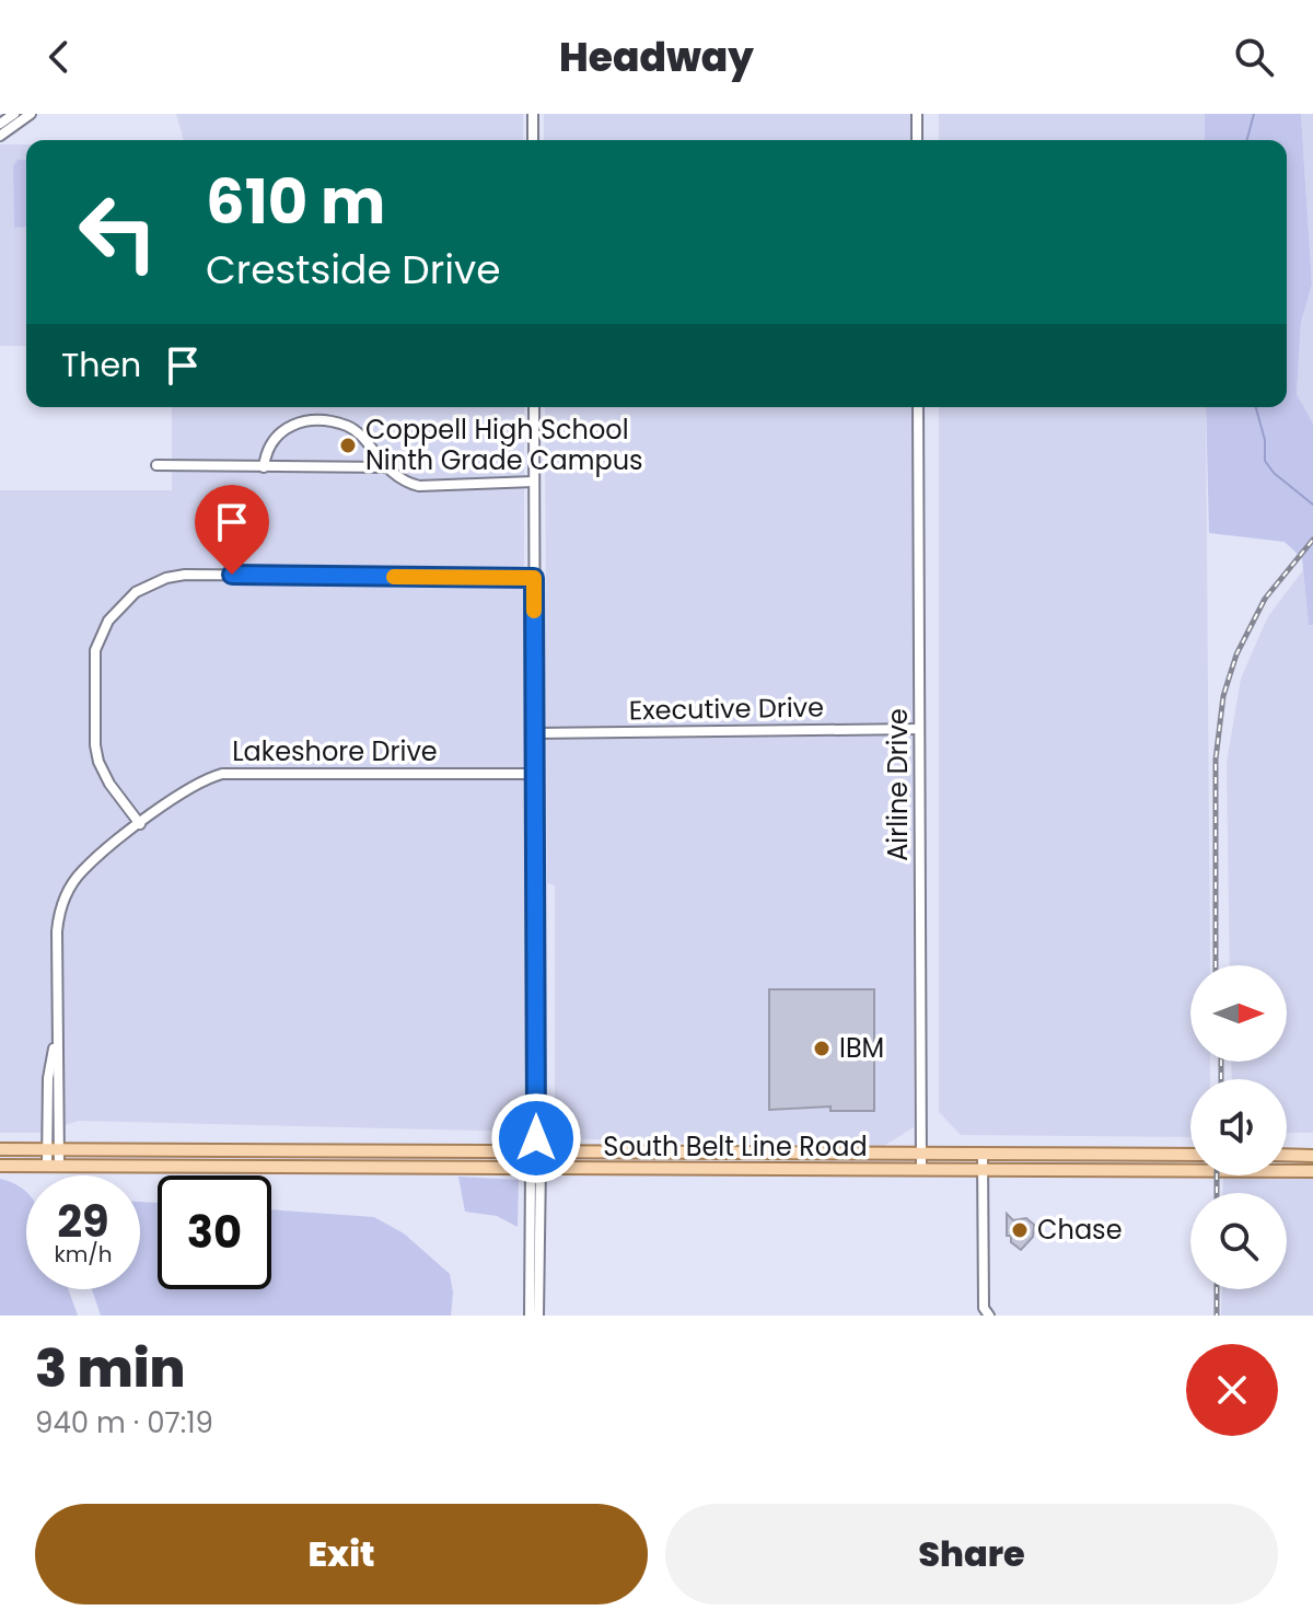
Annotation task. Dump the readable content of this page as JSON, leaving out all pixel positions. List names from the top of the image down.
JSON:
{
  "streets": {
    "main road": ["South Belt Line Road"],
    "street": ["Executive Drive", "Lakeshore Drive", "Airline Drive"]
  },
  "crossings": [
    ["Executive Drive", "Airline Drive"],
    ["Lakeshore Drive", "South Belt Line Road"],
    ["Airline Drive", "South Belt Line Road"]
  ],
  "places": ["Coppell High School Ninth Grade Campus", "IBM", "Chase"],
  "north": "right",
  "page": {
    "header": "Headway",
    "turn": ["610 m", "Crestside Drive"],
    "then": "Then",
    "speed": "29 km/h",
    "limit": "30",
    "heading": ["3 min", "940 m · 07:19"],
    "buttons": ["Exit", "Share"]
  }
}
